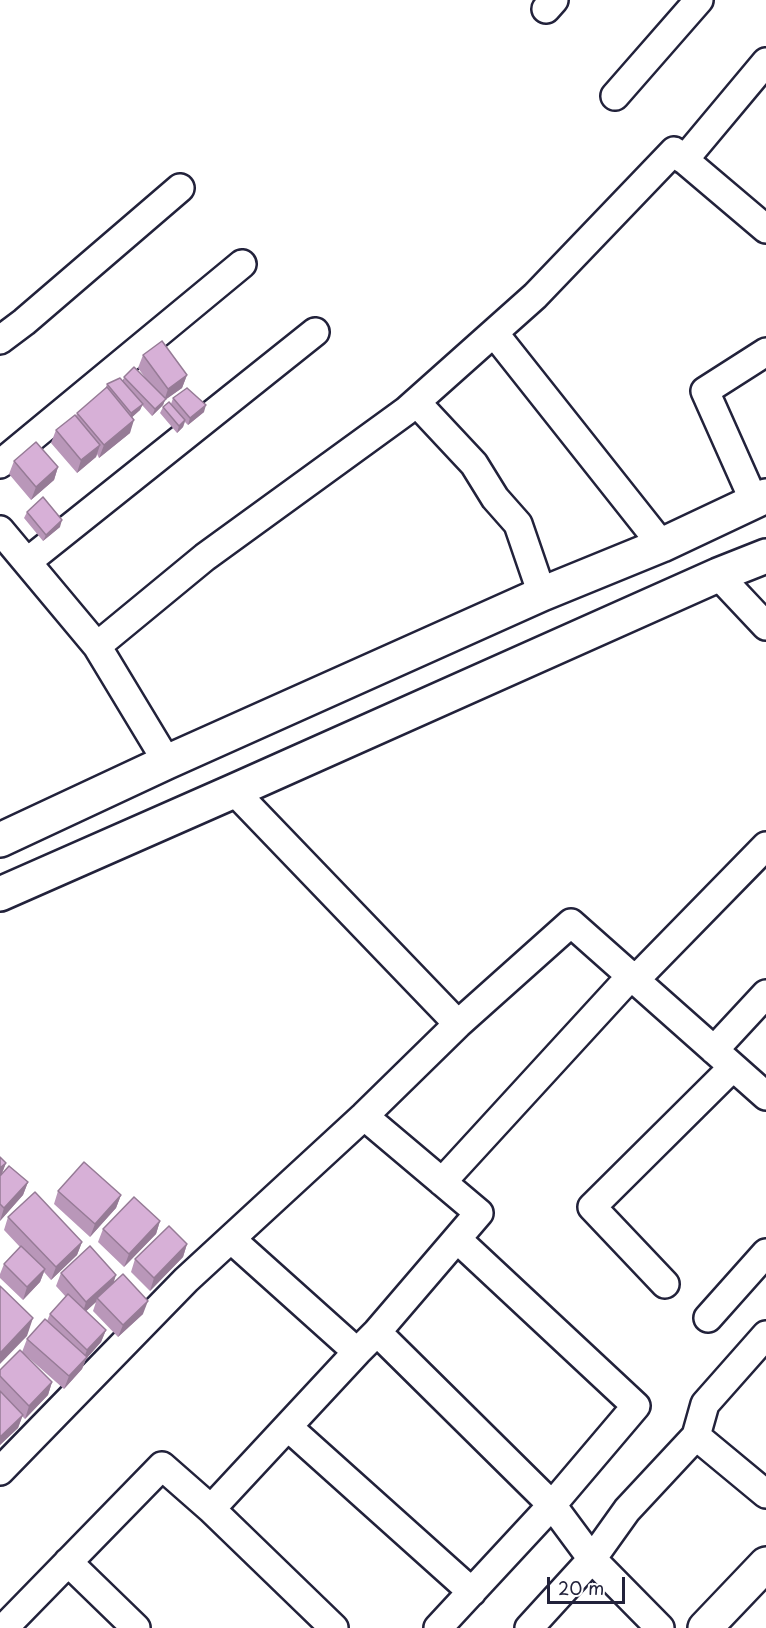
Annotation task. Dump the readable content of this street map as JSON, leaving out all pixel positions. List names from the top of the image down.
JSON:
{
  "scale_bar": "20 m"
}
